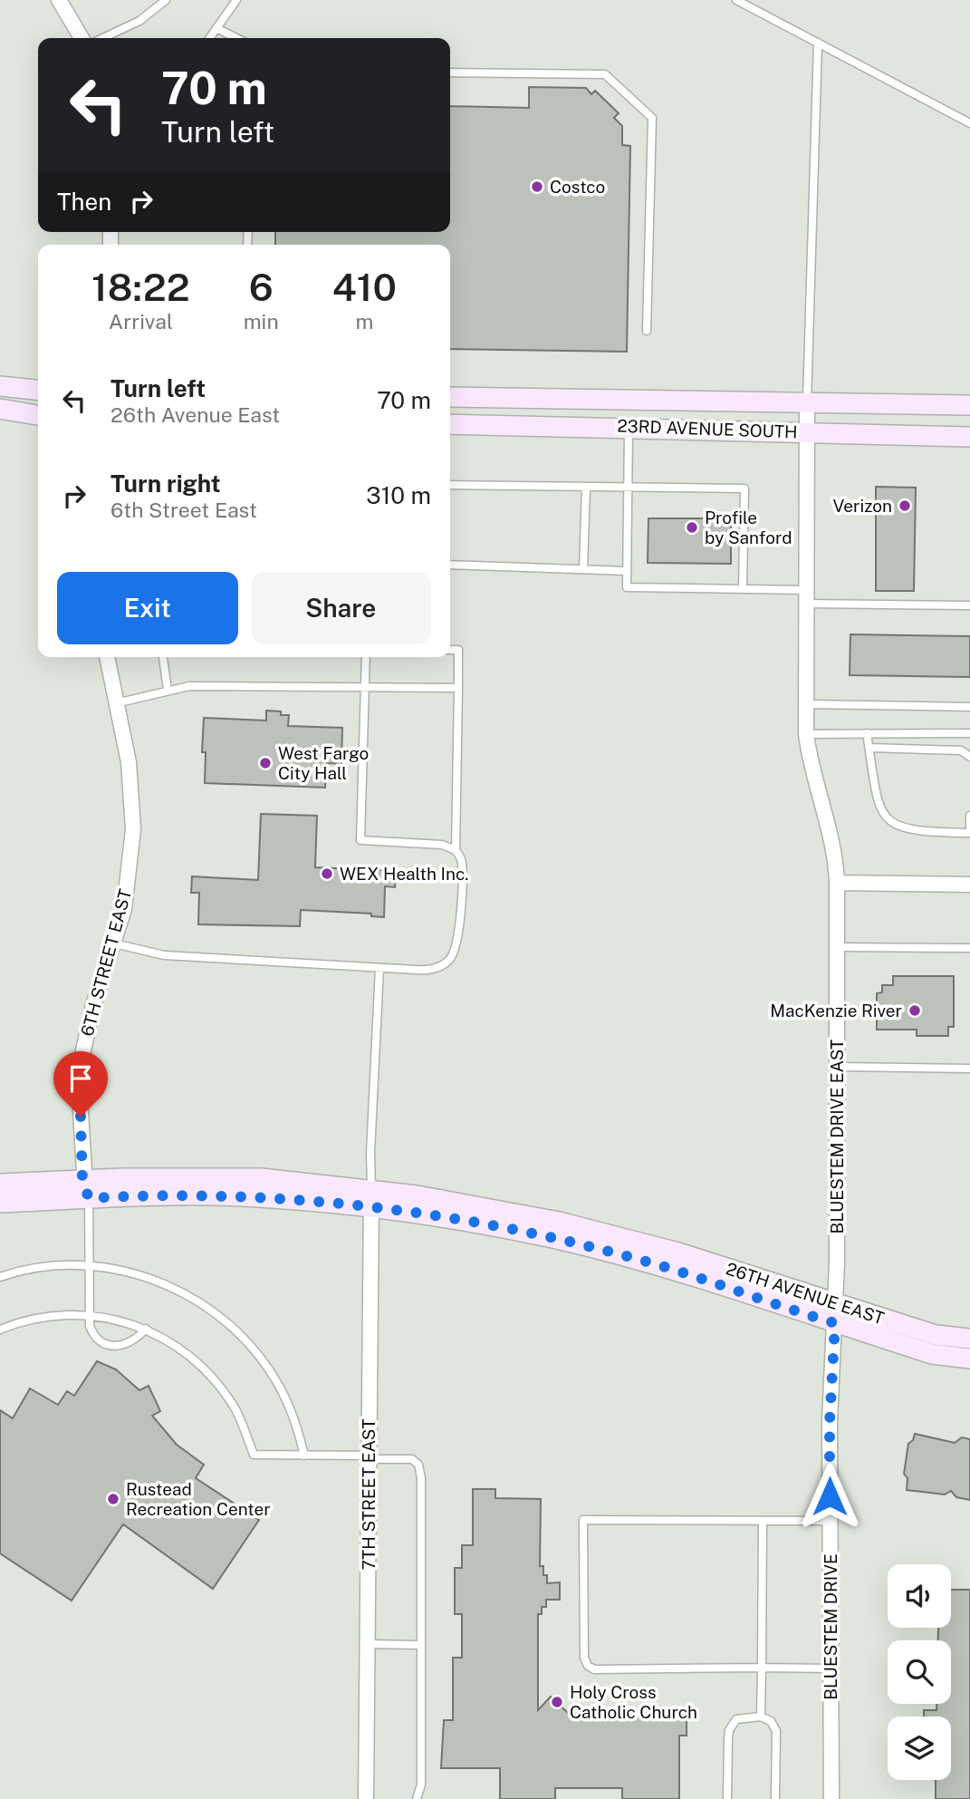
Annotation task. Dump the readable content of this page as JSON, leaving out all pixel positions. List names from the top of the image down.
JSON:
{
  "streets": {
    "street": [
      "23RD AVENUE SOUTH",
      "6TH STREET EAST",
      "BLUESTEM DRIVE EAST",
      "26TH AVENUE EAST",
      "7TH STREET EAST",
      "BLUESTEM DRIVE"
    ]
  },
  "crossings": [
    ["23RD AVENUE SOUTH", "BLUESTEM DRIVE EAST"],
    ["6TH STREET EAST", "26TH AVENUE EAST"],
    ["BLUESTEM DRIVE EAST", "26TH AVENUE EAST"],
    ["BLUESTEM DRIVE EAST", "BLUESTEM DRIVE"],
    ["26TH AVENUE EAST", "7TH STREET EAST"],
    ["26TH AVENUE EAST", "BLUESTEM DRIVE"]
  ],
  "places": [
    "Costco",
    "Verizon",
    "Profile by Sanford",
    "West Fargo City Hall",
    "WEX Health Inc.",
    "MacKenzie River",
    "Rustead Recreation Center",
    "Holy Cross Catholic Church"
  ],
  "page": {
    "turn": ["70 m", "Turn left"],
    "then": "Then",
    "eta": [
      "18:22",
      "Arrival",
      "6",
      "min",
      "410",
      "m"
    ],
    "list": [
      {
        "name": "Turn left",
        "note": "26th Avenue East",
        "value": "70 m"
      },
      {
        "name": "Turn right",
        "note": "6th Street East",
        "value": "310 m"
      }
    ],
    "buttons": ["Exit", "Share"]
  }
}
